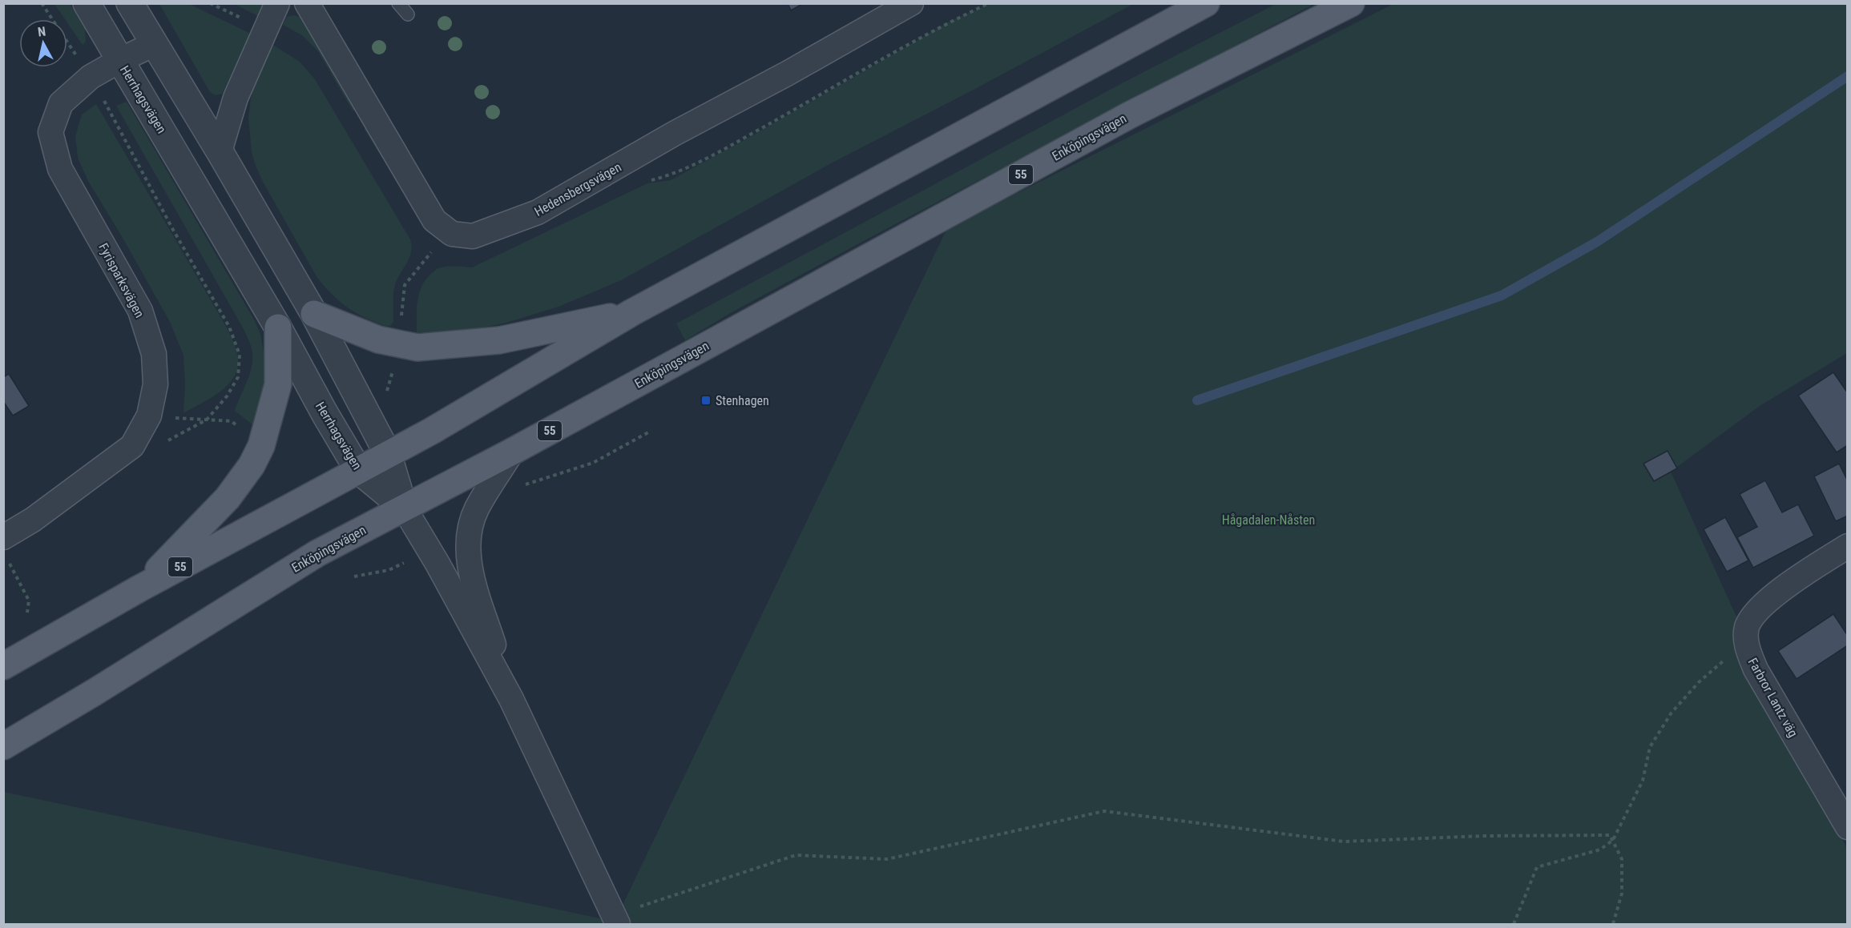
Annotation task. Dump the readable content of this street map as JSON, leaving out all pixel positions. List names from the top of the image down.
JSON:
{
  "streets": {
    "main road": ["Enköpingsvägen", "55"],
    "street": [
      "Herrhagsvägen",
      "Hedensbergsvägen",
      "Fyrisparksvägen",
      "Farbror Lantz väg"
    ]
  },
  "crossings": [
    ["Herrhagsvägen", "Enköpingsvägen"],
    ["Herrhagsvägen", "55"],
    ["Herrhagsvägen", "Fyrisparksvägen"]
  ],
  "parks": ["Hågadalen-Nåsten"],
  "places": {
    "transit": ["Stenhagen"]
  },
  "north": "top"
}
